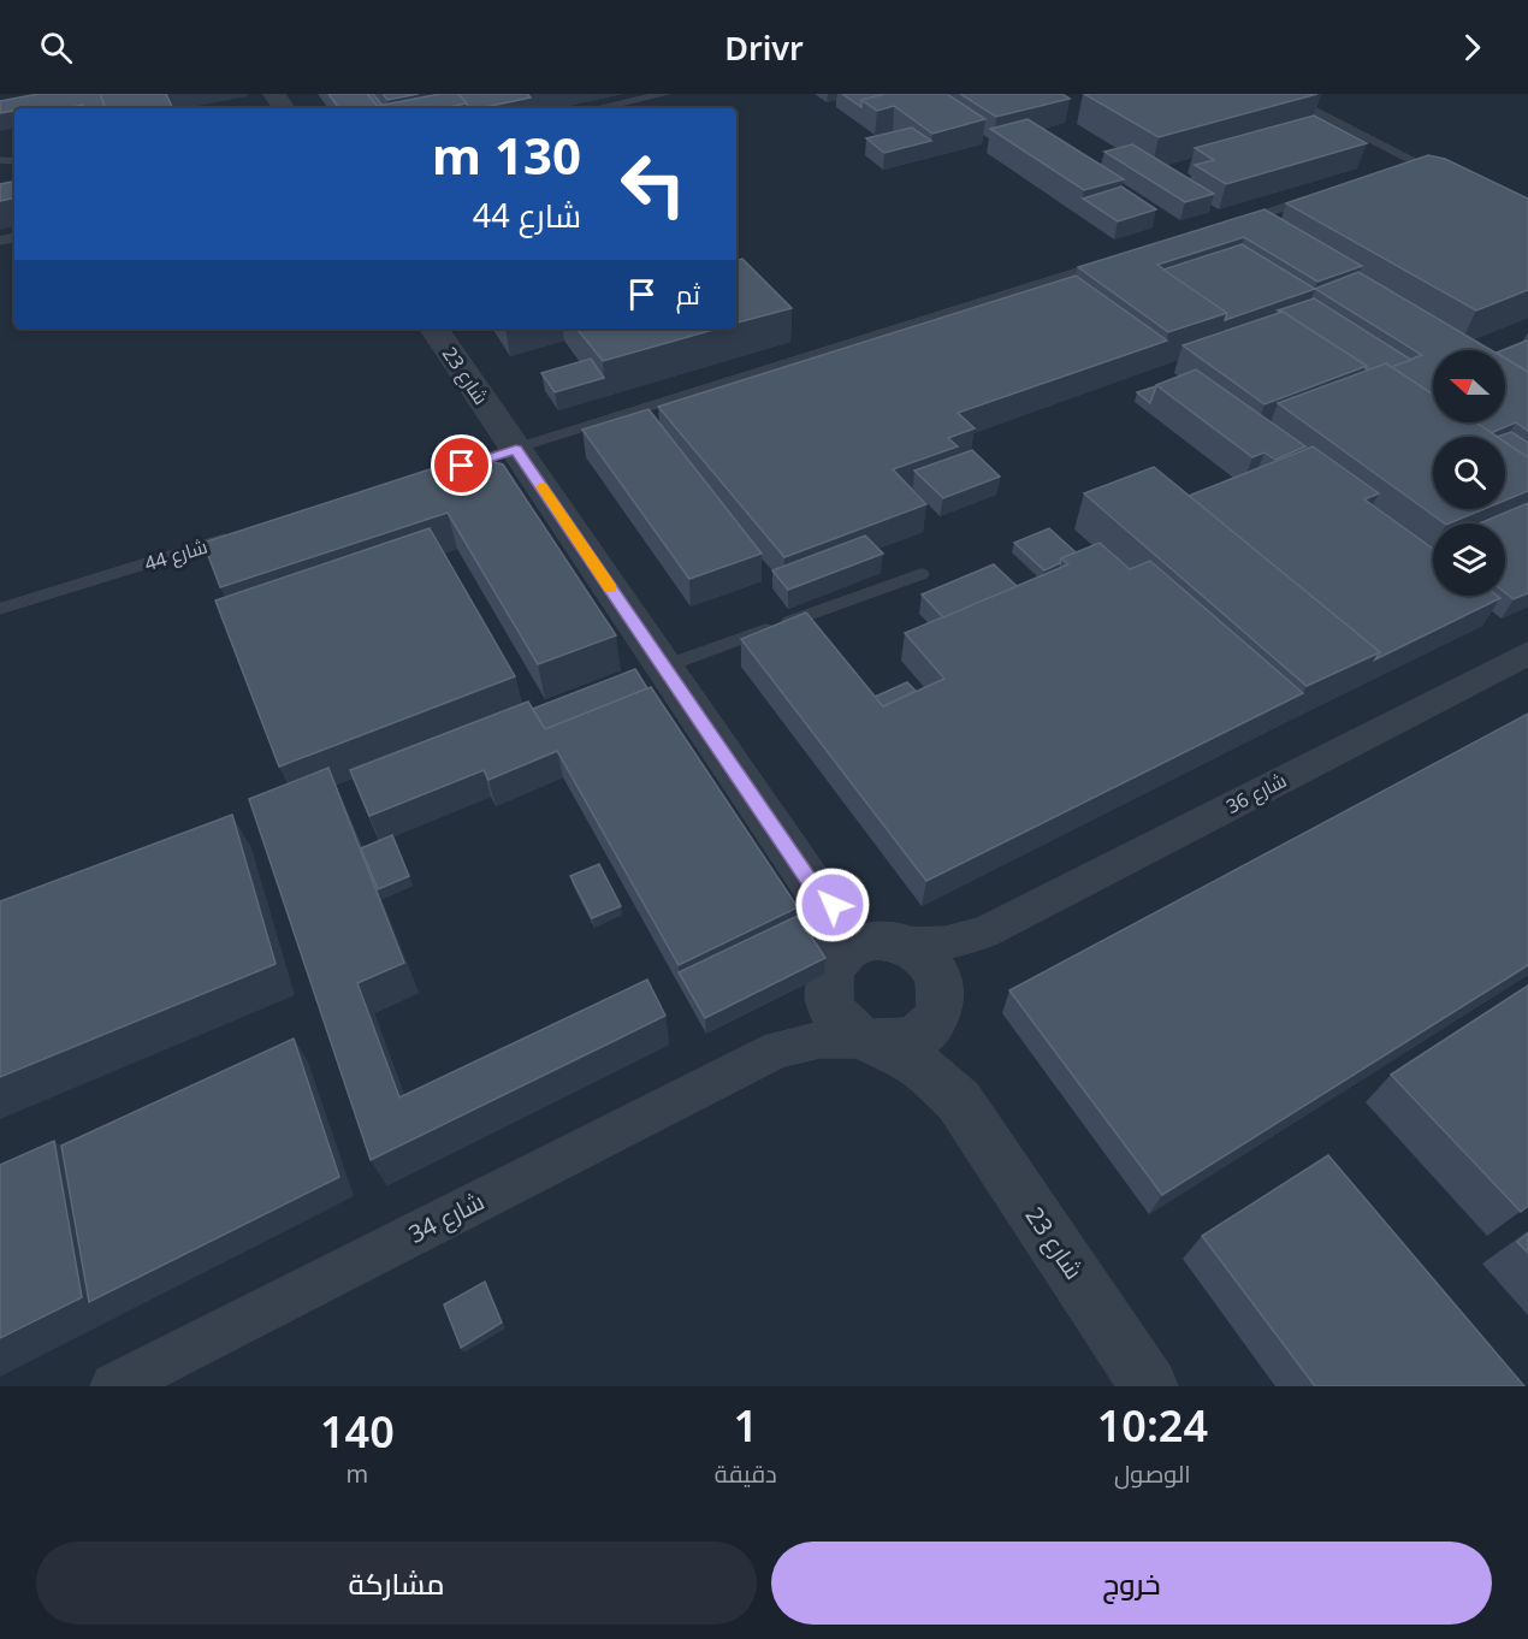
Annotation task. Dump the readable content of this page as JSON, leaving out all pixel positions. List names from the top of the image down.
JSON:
{
  "streets": {
    "street": ["شارع 23", "شارع 36", "شارع 34"],
    "lane": ["شارع 44"]
  },
  "crossings": [
    ["شارع 23", "شارع 36"],
    ["شارع 23", "شارع 34"],
    ["شارع 36", "شارع 34"]
  ],
  "north": "left",
  "page": {
    "header": "Drivr",
    "turn": ["130 m", "شارع 44"],
    "then": "ثم",
    "eta": [
      "10:24",
      "الوصول",
      "1",
      "دقيقة",
      "140",
      "m"
    ],
    "buttons": ["خروج", "مشاركة"]
  }
}
